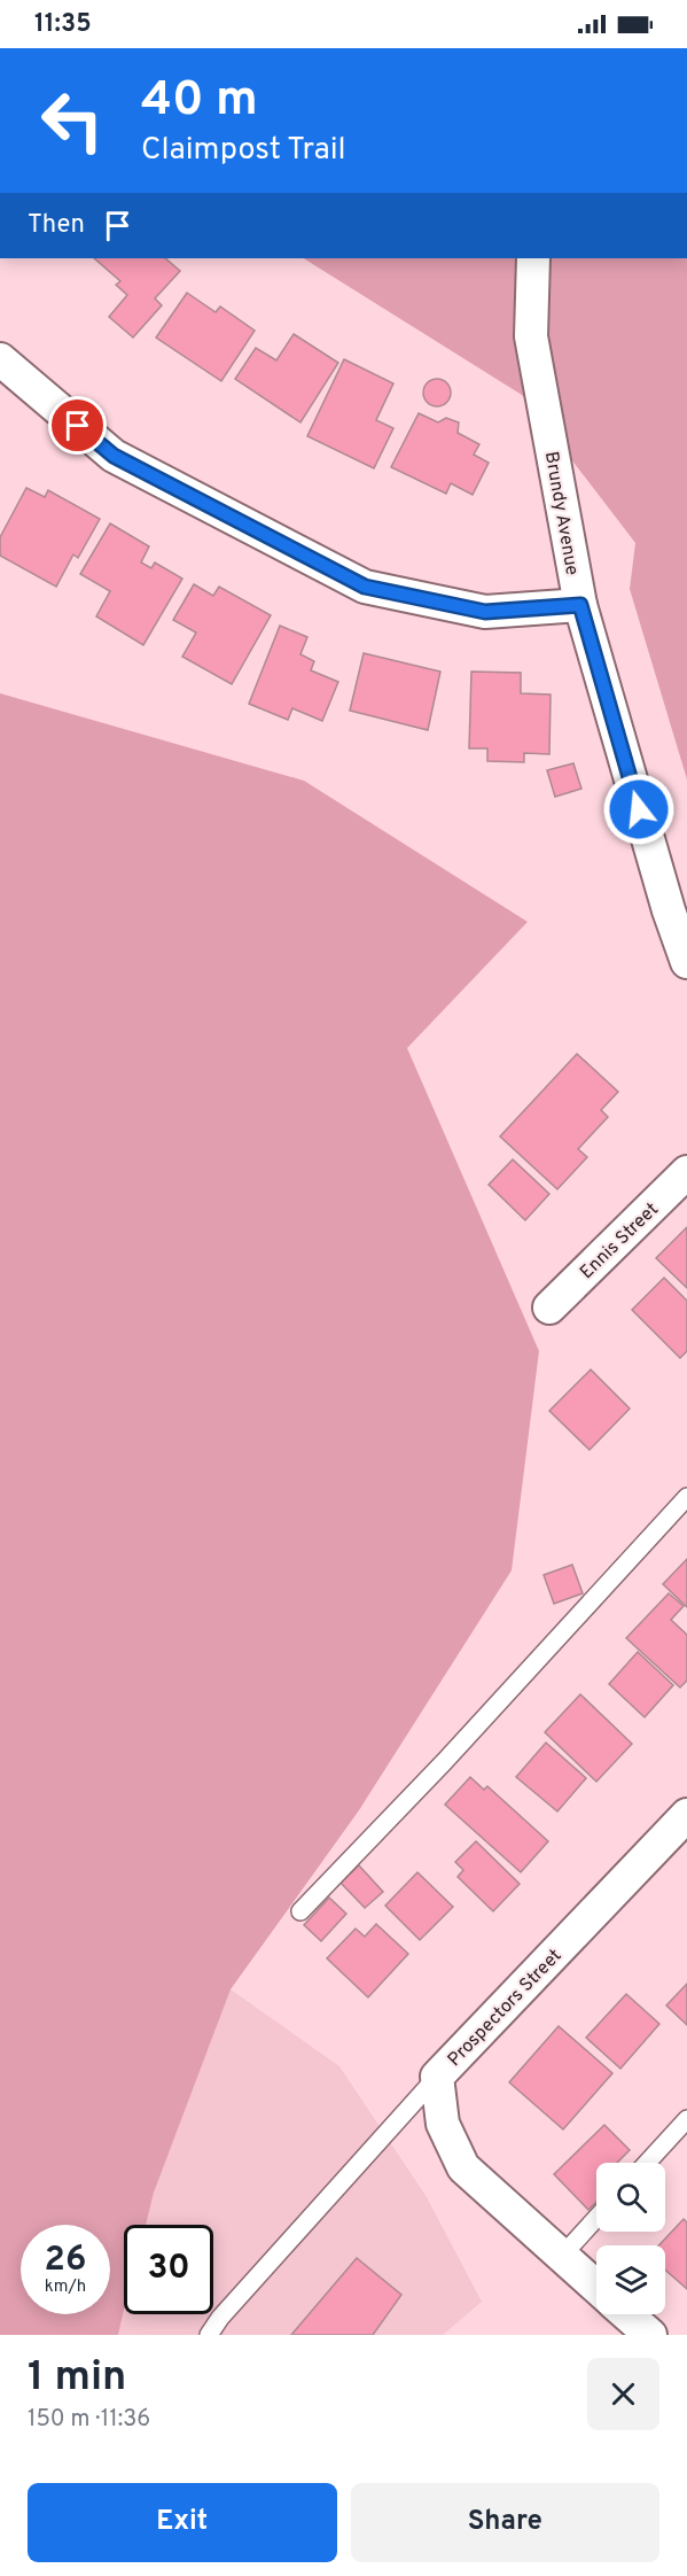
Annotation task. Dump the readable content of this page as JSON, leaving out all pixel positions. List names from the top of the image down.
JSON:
{
  "streets": {
    "street": ["Brundy Avenue", "Ennis Street", "Prospectors Street"]
  },
  "page": {
    "status": "11:35",
    "turn": ["40 m", "Claimpost Trail"],
    "then": "Then",
    "speed": "26 km/h",
    "limit": "30",
    "heading": ["1 min", "150 m · 11:36"],
    "buttons": ["Exit", "Share"]
  }
}
